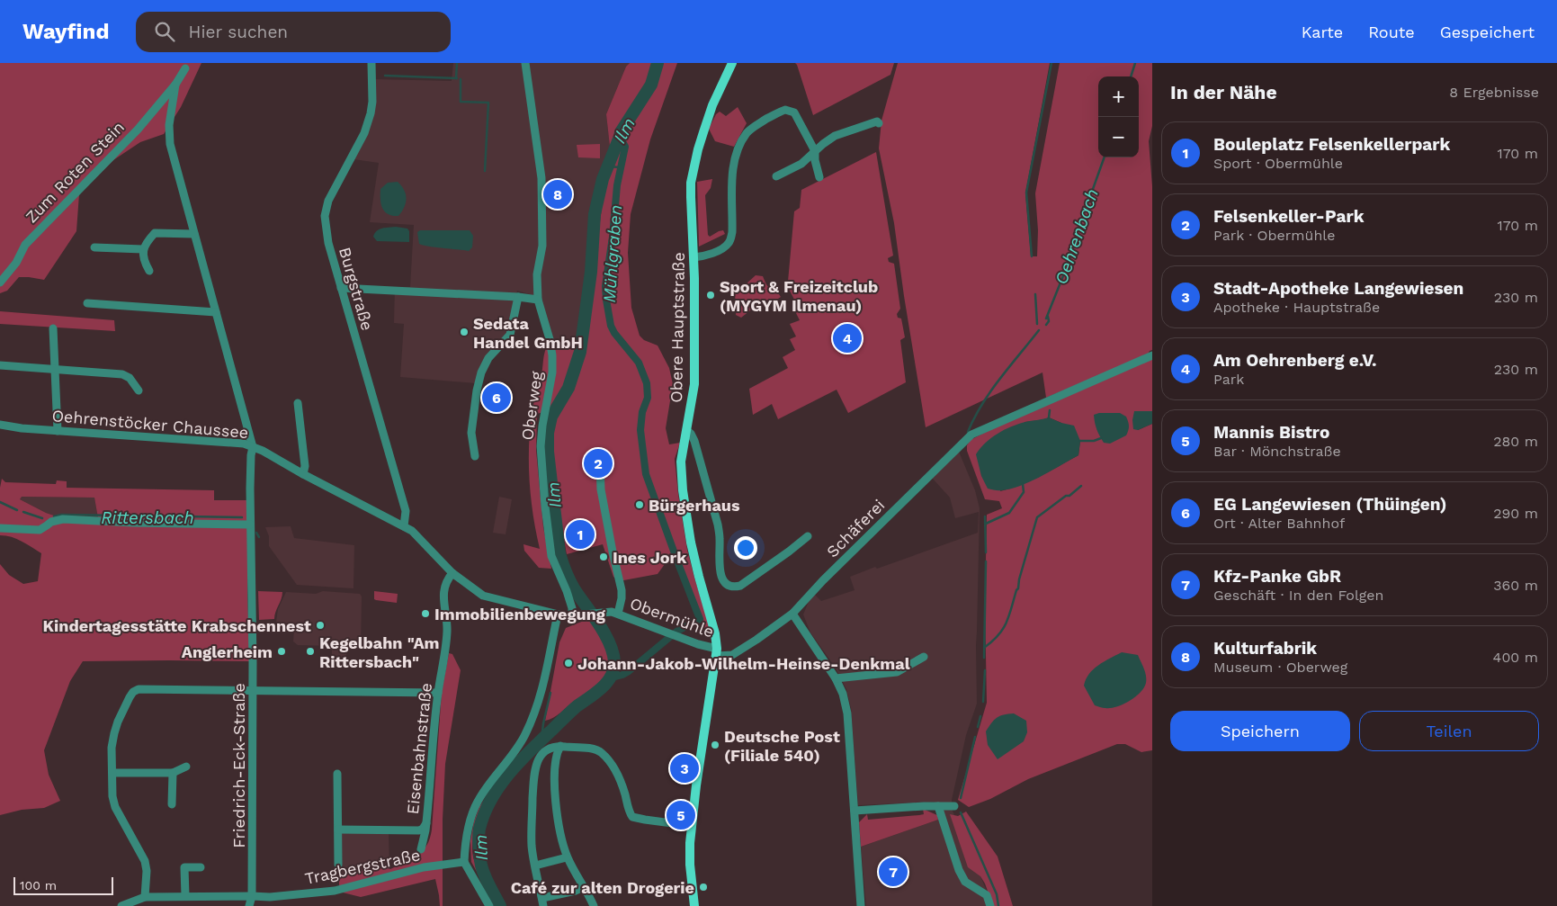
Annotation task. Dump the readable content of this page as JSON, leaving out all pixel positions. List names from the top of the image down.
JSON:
{
  "streets": {
    "main road": ["Obere Hauptstraße"],
    "street": [
      "Zum Roten Stein",
      "Burgstraße",
      "Oberweg",
      "Oehrenstöcker Chaussee",
      "Schäferei",
      "Obermühle",
      "Eisenbahnstraße",
      "Friedrich-Eck-Straße",
      "Tragbergstraße"
    ]
  },
  "crossings": [
    ["Zum Roten Stein", "Oehrenstöcker Chaussee"],
    ["Zum Roten Stein", "Friedrich-Eck-Straße"],
    ["Burgstraße", "Oehrenstöcker Chaussee"],
    ["Obere Hauptstraße", "Schäferei"],
    ["Obere Hauptstraße", "Obermühle"],
    ["Oberweg", "Obermühle"],
    ["Oehrenstöcker Chaussee", "Obermühle"],
    ["Oehrenstöcker Chaussee", "Eisenbahnstraße"],
    ["Oehrenstöcker Chaussee", "Friedrich-Eck-Straße"],
    ["Schäferei", "Obermühle"],
    ["Friedrich-Eck-Straße", "Tragbergstraße"]
  ],
  "water": [
    "Ilm",
    "Oehrenbach",
    "Mühlgraben",
    "Rittersbach"
  ],
  "places": [
    "Sport & Freizeitclub (MYGYM Ilmenau)",
    "Sedata Handel GmbH",
    "Bürgerhaus",
    "Ines Jork",
    "Immobilienbewegung",
    "Kindertagesstätte Krabschennest",
    "Anglerheim",
    "Kegelbahn \"Am Rittersbach\"",
    "Johann-Jakob-Wilhelm-Heinse-Denkmal",
    "Deutsche Post (Filiale 540)",
    "Café zur alten Drogerie"
  ],
  "scale_bar": "100 m",
  "page": {
    "header": "Wayfind",
    "search": "Hier suchen",
    "nav": ["Karte", "Route", "Gespeichert"],
    "heading": ["In der Nähe", "8 Ergebnisse"],
    "map_buttons": ["+", "−"],
    "list": [
      {
        "mark": "1",
        "name": "Bouleplatz Felsenkellerpark",
        "note": "Sport · Obermühle",
        "value": "170 m"
      },
      {
        "mark": "2",
        "name": "Felsenkeller-Park",
        "note": "Park · Obermühle",
        "value": "170 m"
      },
      {
        "mark": "3",
        "name": "Stadt-Apotheke Langewiesen",
        "note": "Apotheke · Hauptstraße",
        "value": "230 m"
      },
      {
        "mark": "4",
        "name": "Am Oehrenberg e.V.",
        "note": "Park",
        "value": "230 m"
      },
      {
        "mark": "5",
        "name": "Mannis Bistro",
        "note": "Bar · Mönchstraße",
        "value": "280 m"
      },
      {
        "mark": "6",
        "name": "EG Langewiesen (Thüingen)",
        "note": "Ort · Alter Bahnhof",
        "value": "290 m"
      },
      {
        "mark": "7",
        "name": "Kfz-Panke GbR",
        "note": "Geschäft · In den Folgen",
        "value": "360 m"
      },
      {
        "mark": "8",
        "name": "Kulturfabrik",
        "note": "Museum · Oberweg",
        "value": "400 m"
      }
    ],
    "pins": [
      "8",
      "4",
      "6",
      "2",
      "1",
      "3",
      "5",
      "7"
    ],
    "buttons": ["Speichern", "Teilen"],
    "scale": "100 m"
  }
}
